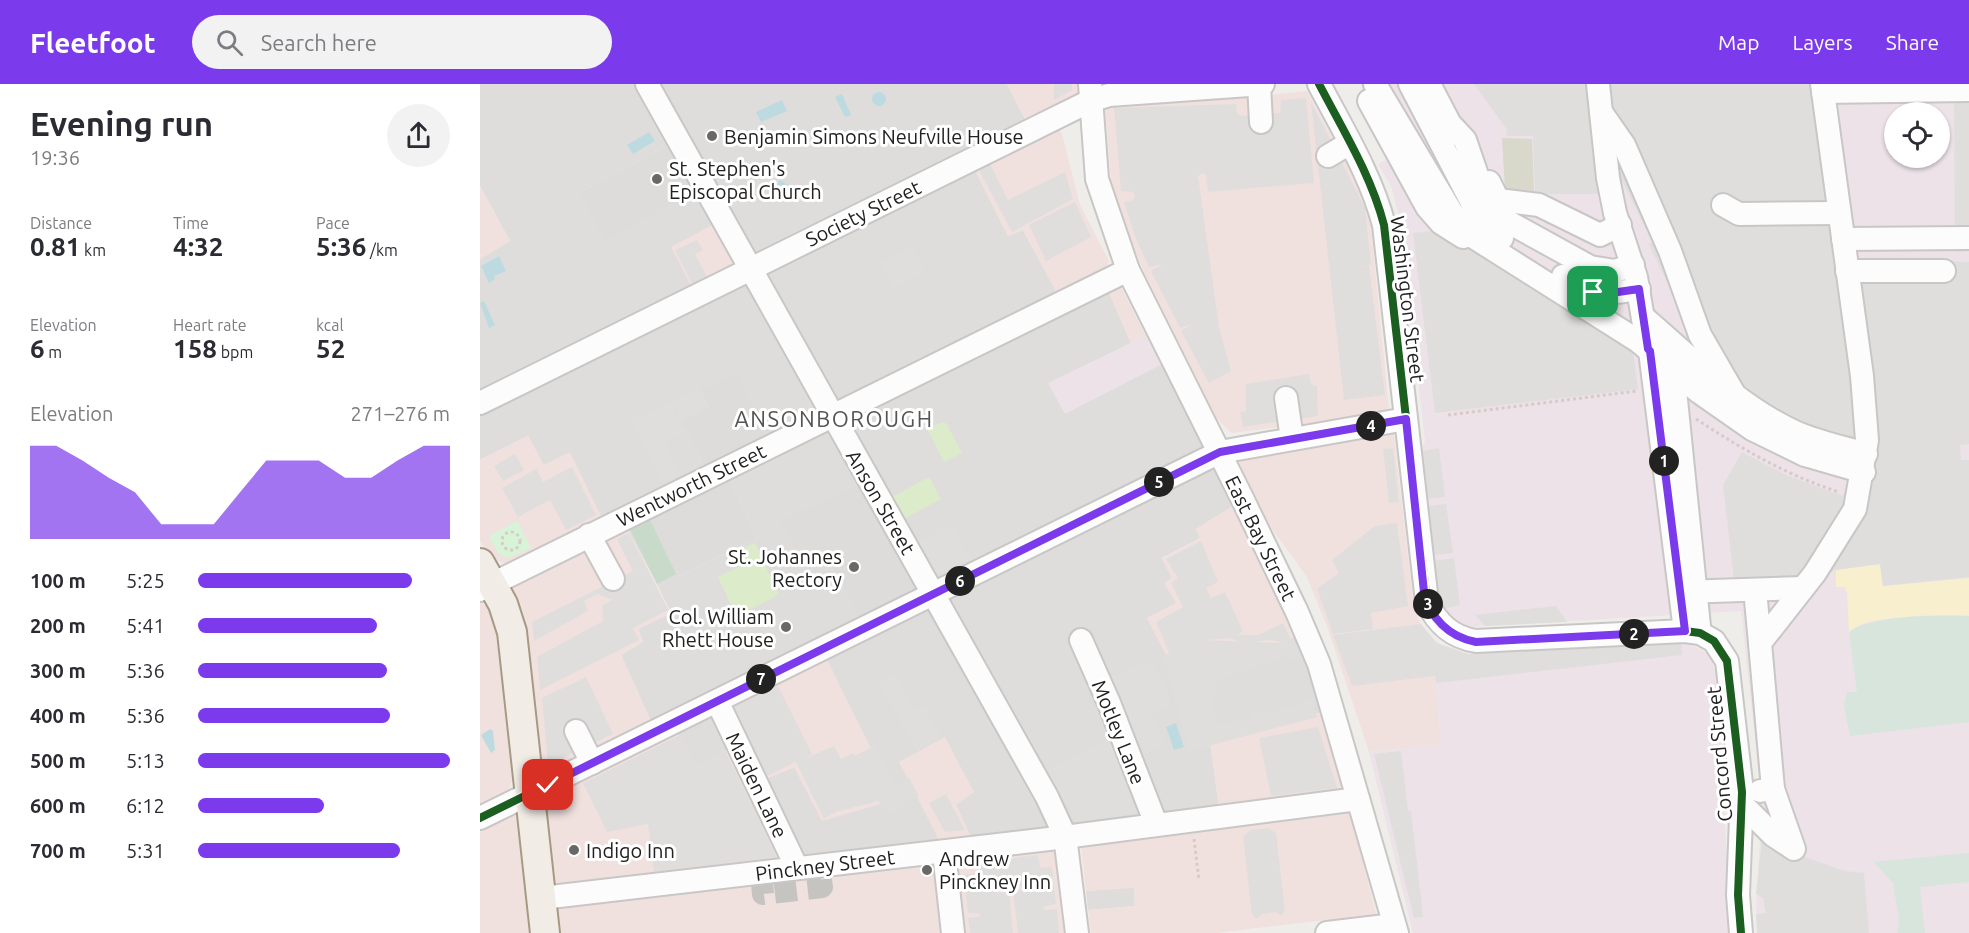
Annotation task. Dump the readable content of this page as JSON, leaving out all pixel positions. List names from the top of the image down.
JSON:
{
  "streets": {
    "street": [
      "Society Street",
      "Washington Street",
      "Wentworth Street",
      "Anson Street",
      "East Bay Street",
      "Motley Lane",
      "Concord Street",
      "Maiden Lane",
      "Pinckney Street"
    ]
  },
  "crossings": [
    ["Society Street", "Anson Street"],
    ["Society Street", "East Bay Street"],
    ["Washington Street", "Concord Street"],
    ["Wentworth Street", "Anson Street"],
    ["Wentworth Street", "East Bay Street"],
    ["Anson Street", "Pinckney Street"],
    ["East Bay Street", "Pinckney Street"],
    ["Motley Lane", "Pinckney Street"],
    ["Maiden Lane", "Pinckney Street"]
  ],
  "districts": ["ANSONBOROUGH"],
  "places": [
    "Benjamin Simons Neufville House",
    "St. Stephen's Episcopal Church",
    "St. Johannes Rectory",
    "Col. William Rhett House",
    "Indigo Inn",
    "Andrew Pinckney Inn"
  ],
  "page": {
    "header": "Fleetfoot",
    "search": "Search here",
    "nav": ["Map", "Layers", "Share"],
    "heading": ["Evening run", "19:36"],
    "stats": [
      ["Distance", "0.81 km"],
      ["Time", "4:32"],
      ["Pace", "5:36 /km"],
      ["Elevation", "6 m"],
      ["Heart rate", "158 bpm"],
      ["kcal", "52"]
    ],
    "chart": ["Elevation", "271–276 m"],
    "pins": [
      "4",
      "1",
      "5",
      "6",
      "3",
      "2",
      "7"
    ],
    "list": [
      {
        "name": "100 m",
        "note": "5:25"
      },
      {
        "name": "200 m",
        "note": "5:41"
      },
      {
        "name": "300 m",
        "note": "5:36"
      },
      {
        "name": "400 m",
        "note": "5:36"
      },
      {
        "name": "500 m",
        "note": "5:13"
      },
      {
        "name": "600 m",
        "note": "6:12"
      },
      {
        "name": "700 m",
        "note": "5:31"
      }
    ]
  }
}
